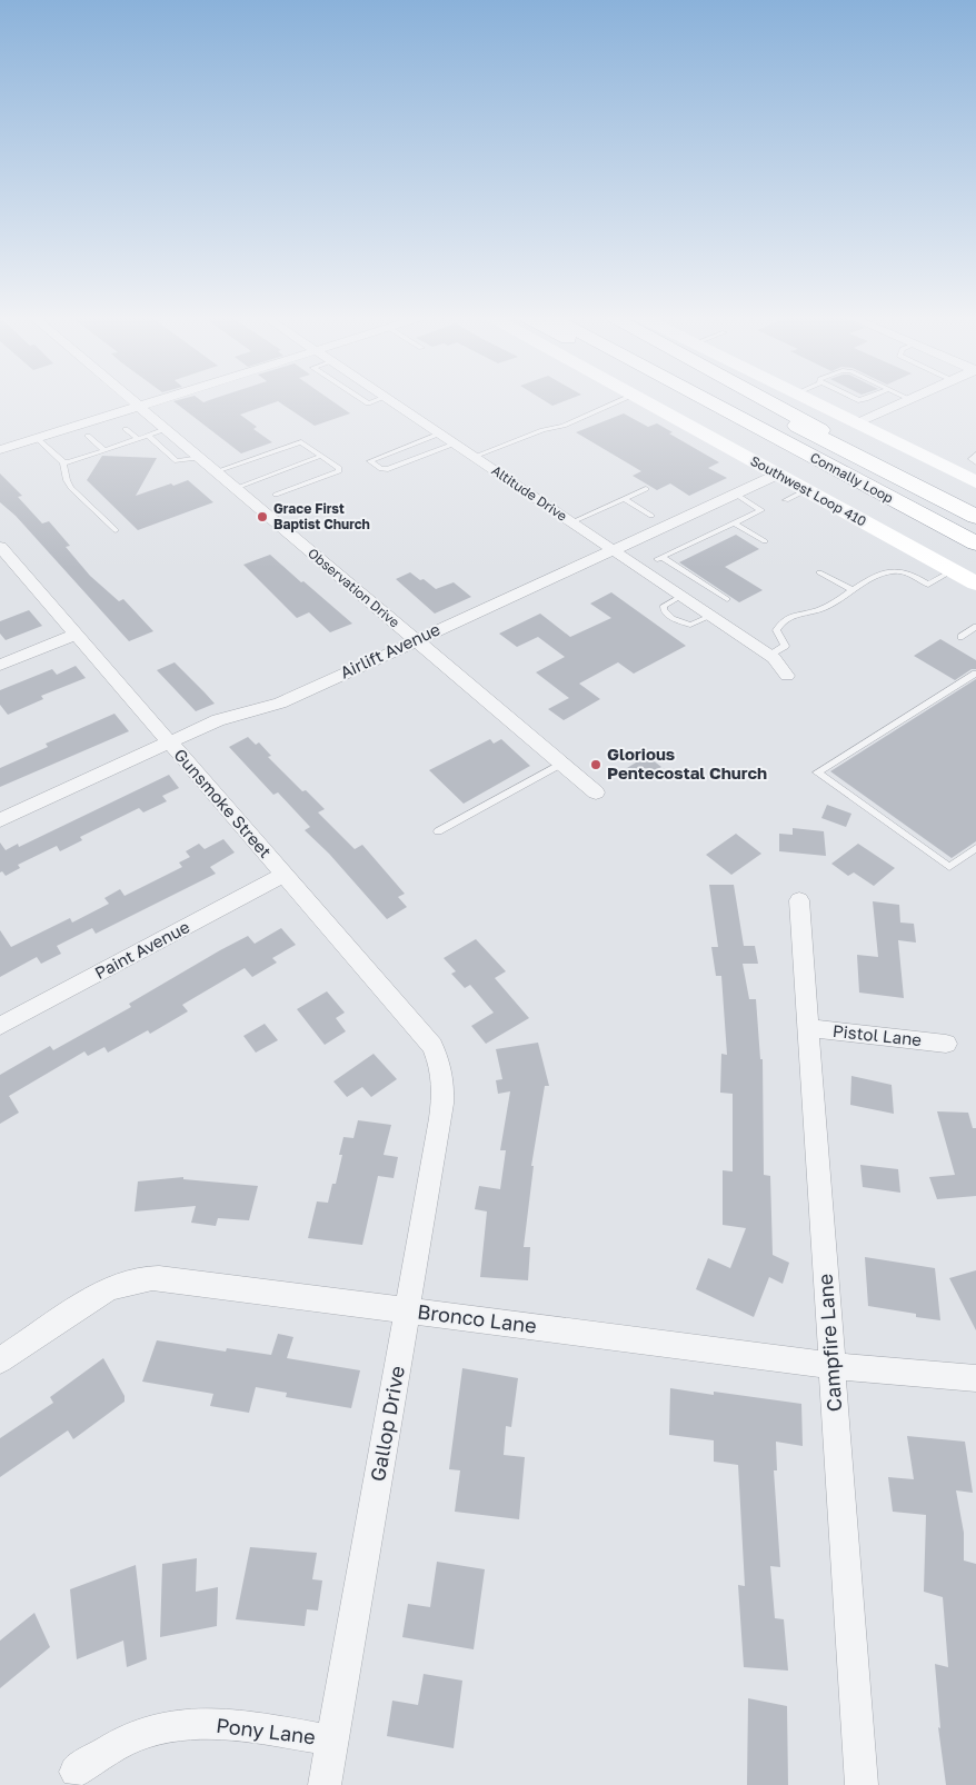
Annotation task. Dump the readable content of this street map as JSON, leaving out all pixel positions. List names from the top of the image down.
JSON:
{
  "streets": {
    "highway": ["Connally Loop"],
    "main road": ["Southwest Loop 410"],
    "street": [
      "Altitude Drive",
      "Observation Drive",
      "Airlift Avenue",
      "Gunsmoke Street",
      "Paint Avenue",
      "Pistol Lane",
      "Bronco Lane",
      "Campfire Lane",
      "Gallop Drive",
      "Pony Lane"
    ]
  },
  "crossings": [
    ["Southwest Loop 410", "Airlift Avenue"],
    ["Altitude Drive", "Airlift Avenue"],
    ["Observation Drive", "Airlift Avenue"],
    ["Airlift Avenue", "Gunsmoke Street"],
    ["Gunsmoke Street", "Paint Avenue"],
    ["Gunsmoke Street", "Gallop Drive"],
    ["Pistol Lane", "Campfire Lane"],
    ["Bronco Lane", "Campfire Lane"],
    ["Bronco Lane", "Gallop Drive"],
    ["Gallop Drive", "Pony Lane"]
  ],
  "places": ["Grace First Baptist Church", "Glorious Pentecostal Church"]
}
